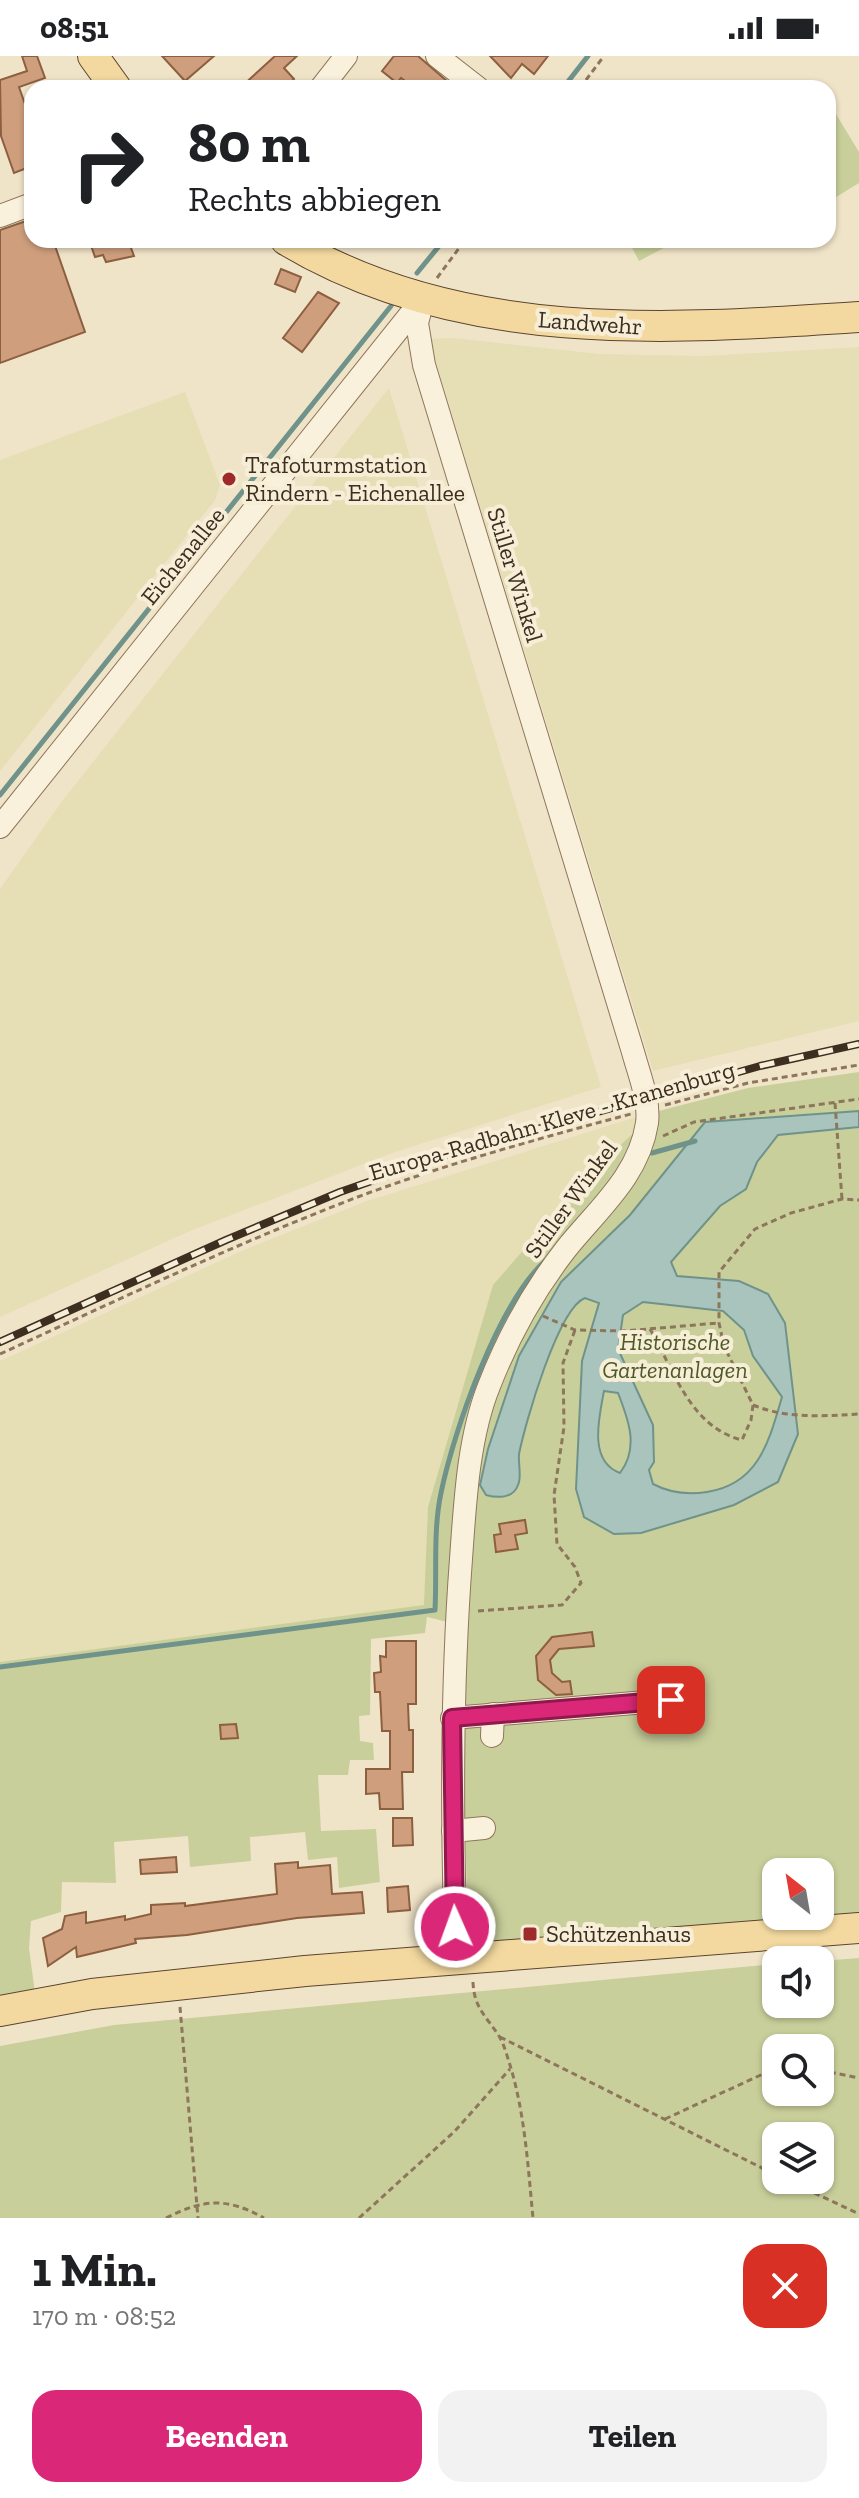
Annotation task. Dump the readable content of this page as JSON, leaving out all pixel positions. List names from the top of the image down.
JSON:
{
  "streets": {
    "main road": ["Landwehr"],
    "street": ["Eichenallee", "Stiller Winkel"],
    "path": ["Europa-Radbahn Kleve - Kranenburg"]
  },
  "crossings": [
    ["Landwehr", "Eichenallee"],
    ["Landwehr", "Stiller Winkel"],
    ["Eichenallee", "Stiller Winkel"],
    ["Stiller Winkel", "Europa-Radbahn Kleve - Kranenburg"]
  ],
  "parks": ["Historische Gartenanlagen"],
  "places": {
    "other": ["Trafoturmstation Rindern - Eichenallee"],
    "transit": ["Schützenhaus"]
  },
  "north": "top left",
  "page": {
    "status": "08:51",
    "turn": ["80 m", "Rechts abbiegen"],
    "heading": ["1 Min.", "170 m · 08:52"],
    "buttons": ["Beenden", "Teilen"]
  }
}
